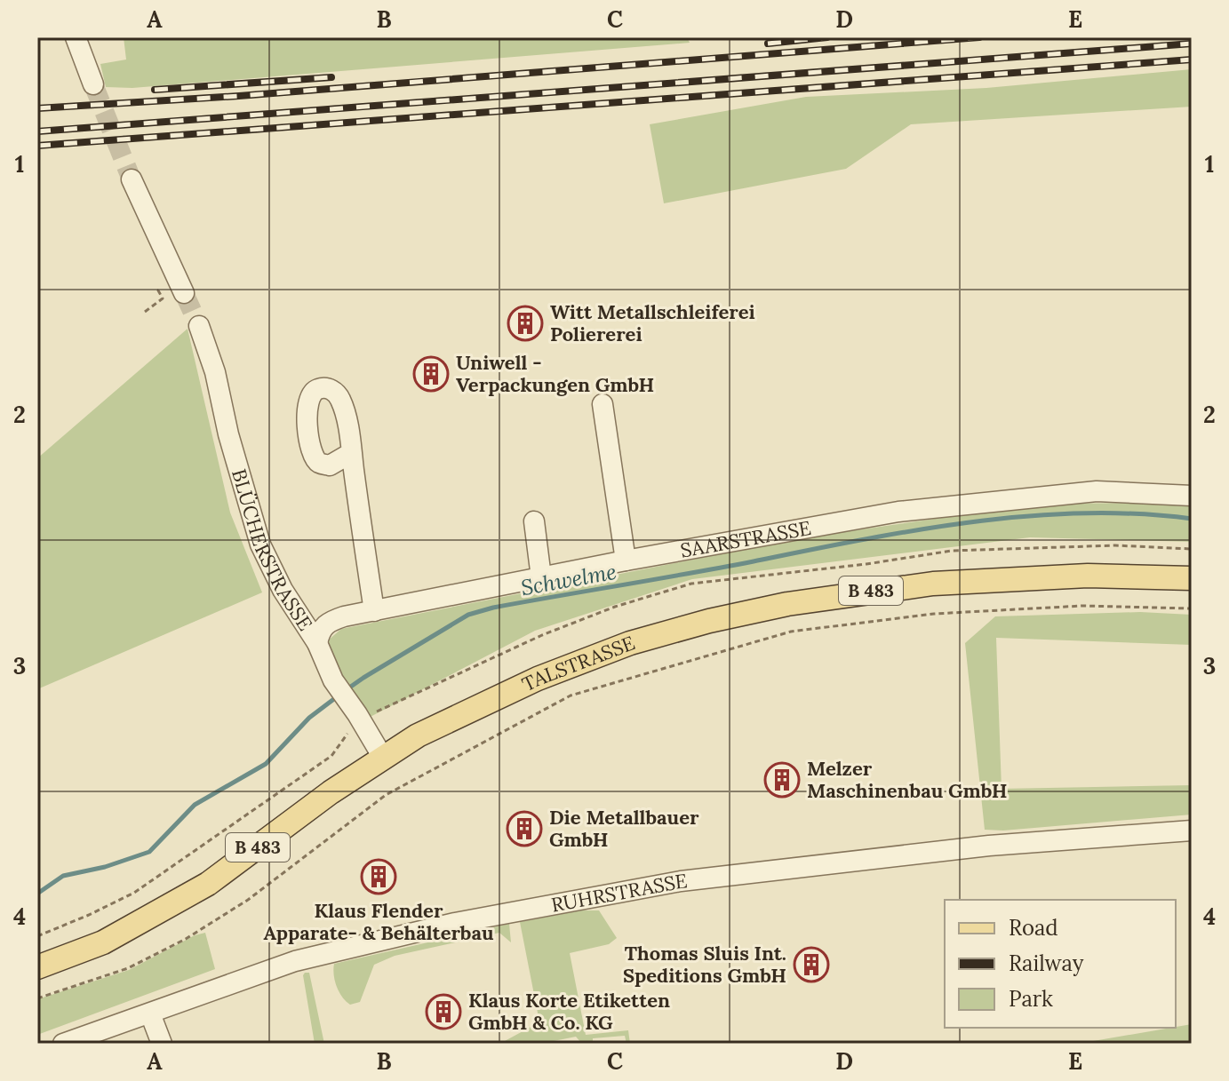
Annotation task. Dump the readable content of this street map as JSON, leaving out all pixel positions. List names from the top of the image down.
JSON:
{
  "streets": {
    "main road": ["B 483", "TALSTRASSE"],
    "street": ["SAARSTRASSE", "BLÜCHERSTRASSE", "RUHRSTRASSE"]
  },
  "crossings": [
    ["SAARSTRASSE", "BLÜCHERSTRASSE"],
    ["BLÜCHERSTRASSE", "TALSTRASSE"]
  ],
  "water": ["Schwelme"],
  "places": {
    "building": [
      "Witt Metallschleiferei Poliererei",
      "Uniwell - Verpackungen GmbH",
      "Melzer Maschinenbau GmbH",
      "Die Metallbauer GmbH",
      "Klaus Flender Apparate- & Behälterbau",
      "Thomas Sluis Int. Speditions GmbH",
      "Klaus Korte Etiketten GmbH & Co. KG"
    ]
  },
  "legend": ["Road", "Railway", "Park"],
  "grid": {
    "columns": [
      "A",
      "B",
      "C",
      "D",
      "E"
    ],
    "rows": [
      "1",
      "2",
      "3",
      "4"
    ]
  }
}
